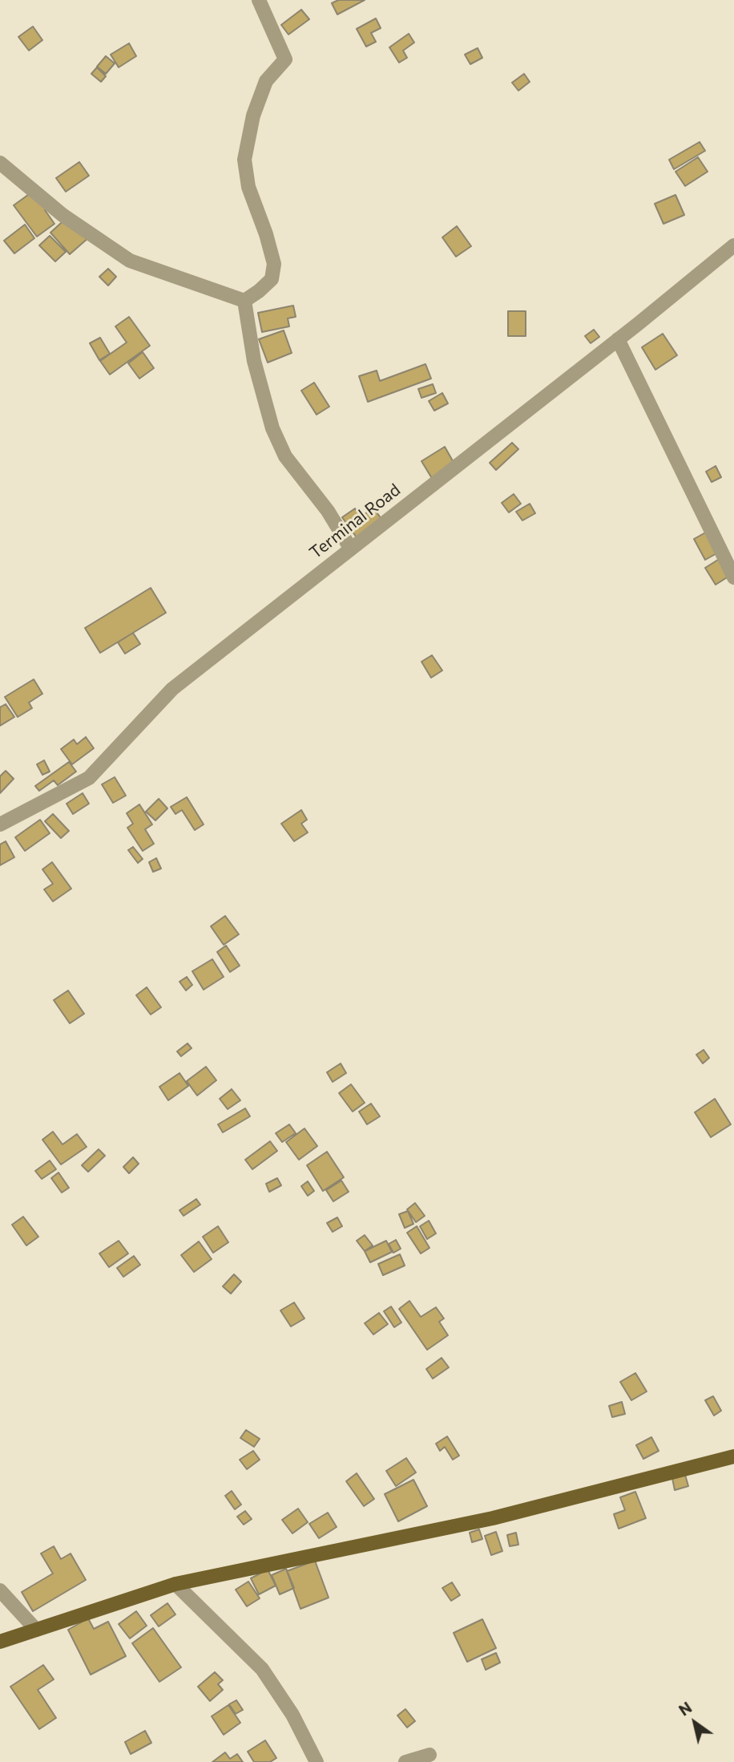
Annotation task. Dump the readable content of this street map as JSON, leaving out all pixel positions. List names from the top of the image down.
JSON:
{
  "streets": {
    "street": ["Terminal Road"]
  },
  "north": "top left"
}
